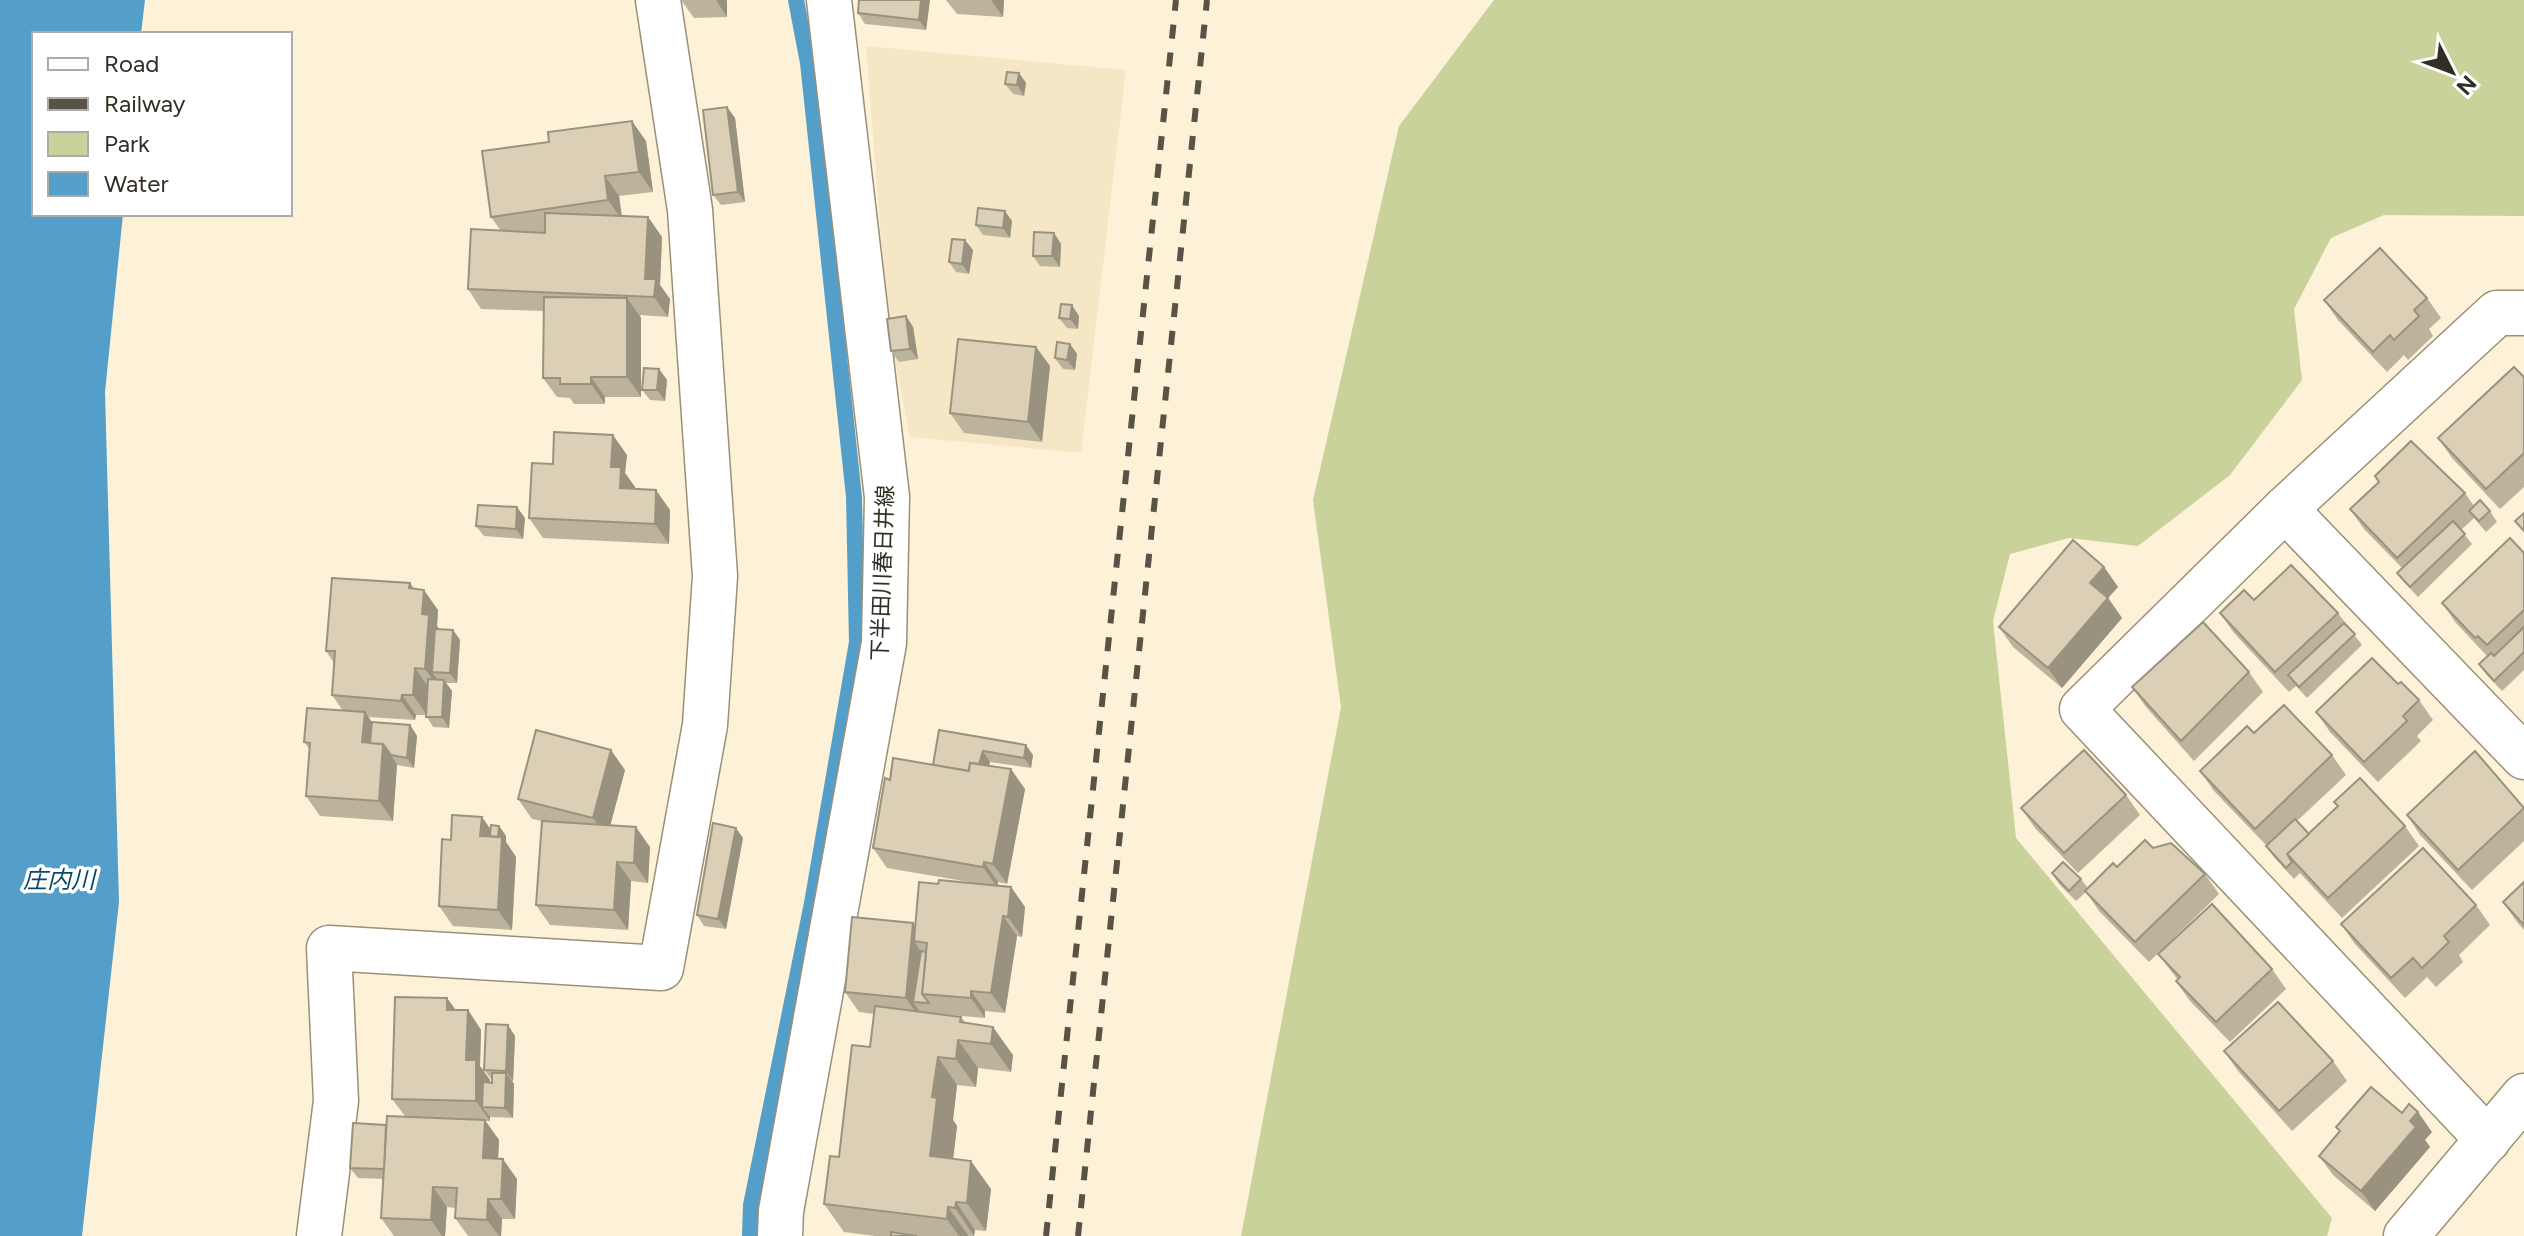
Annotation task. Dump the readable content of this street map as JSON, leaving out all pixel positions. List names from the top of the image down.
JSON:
{
  "streets": {
    "street": ["下半田川春日井線"]
  },
  "water": ["庄内川"],
  "legend": [
    "Road",
    "Railway",
    "Park",
    "Water"
  ],
  "north": "bottom right"
}
